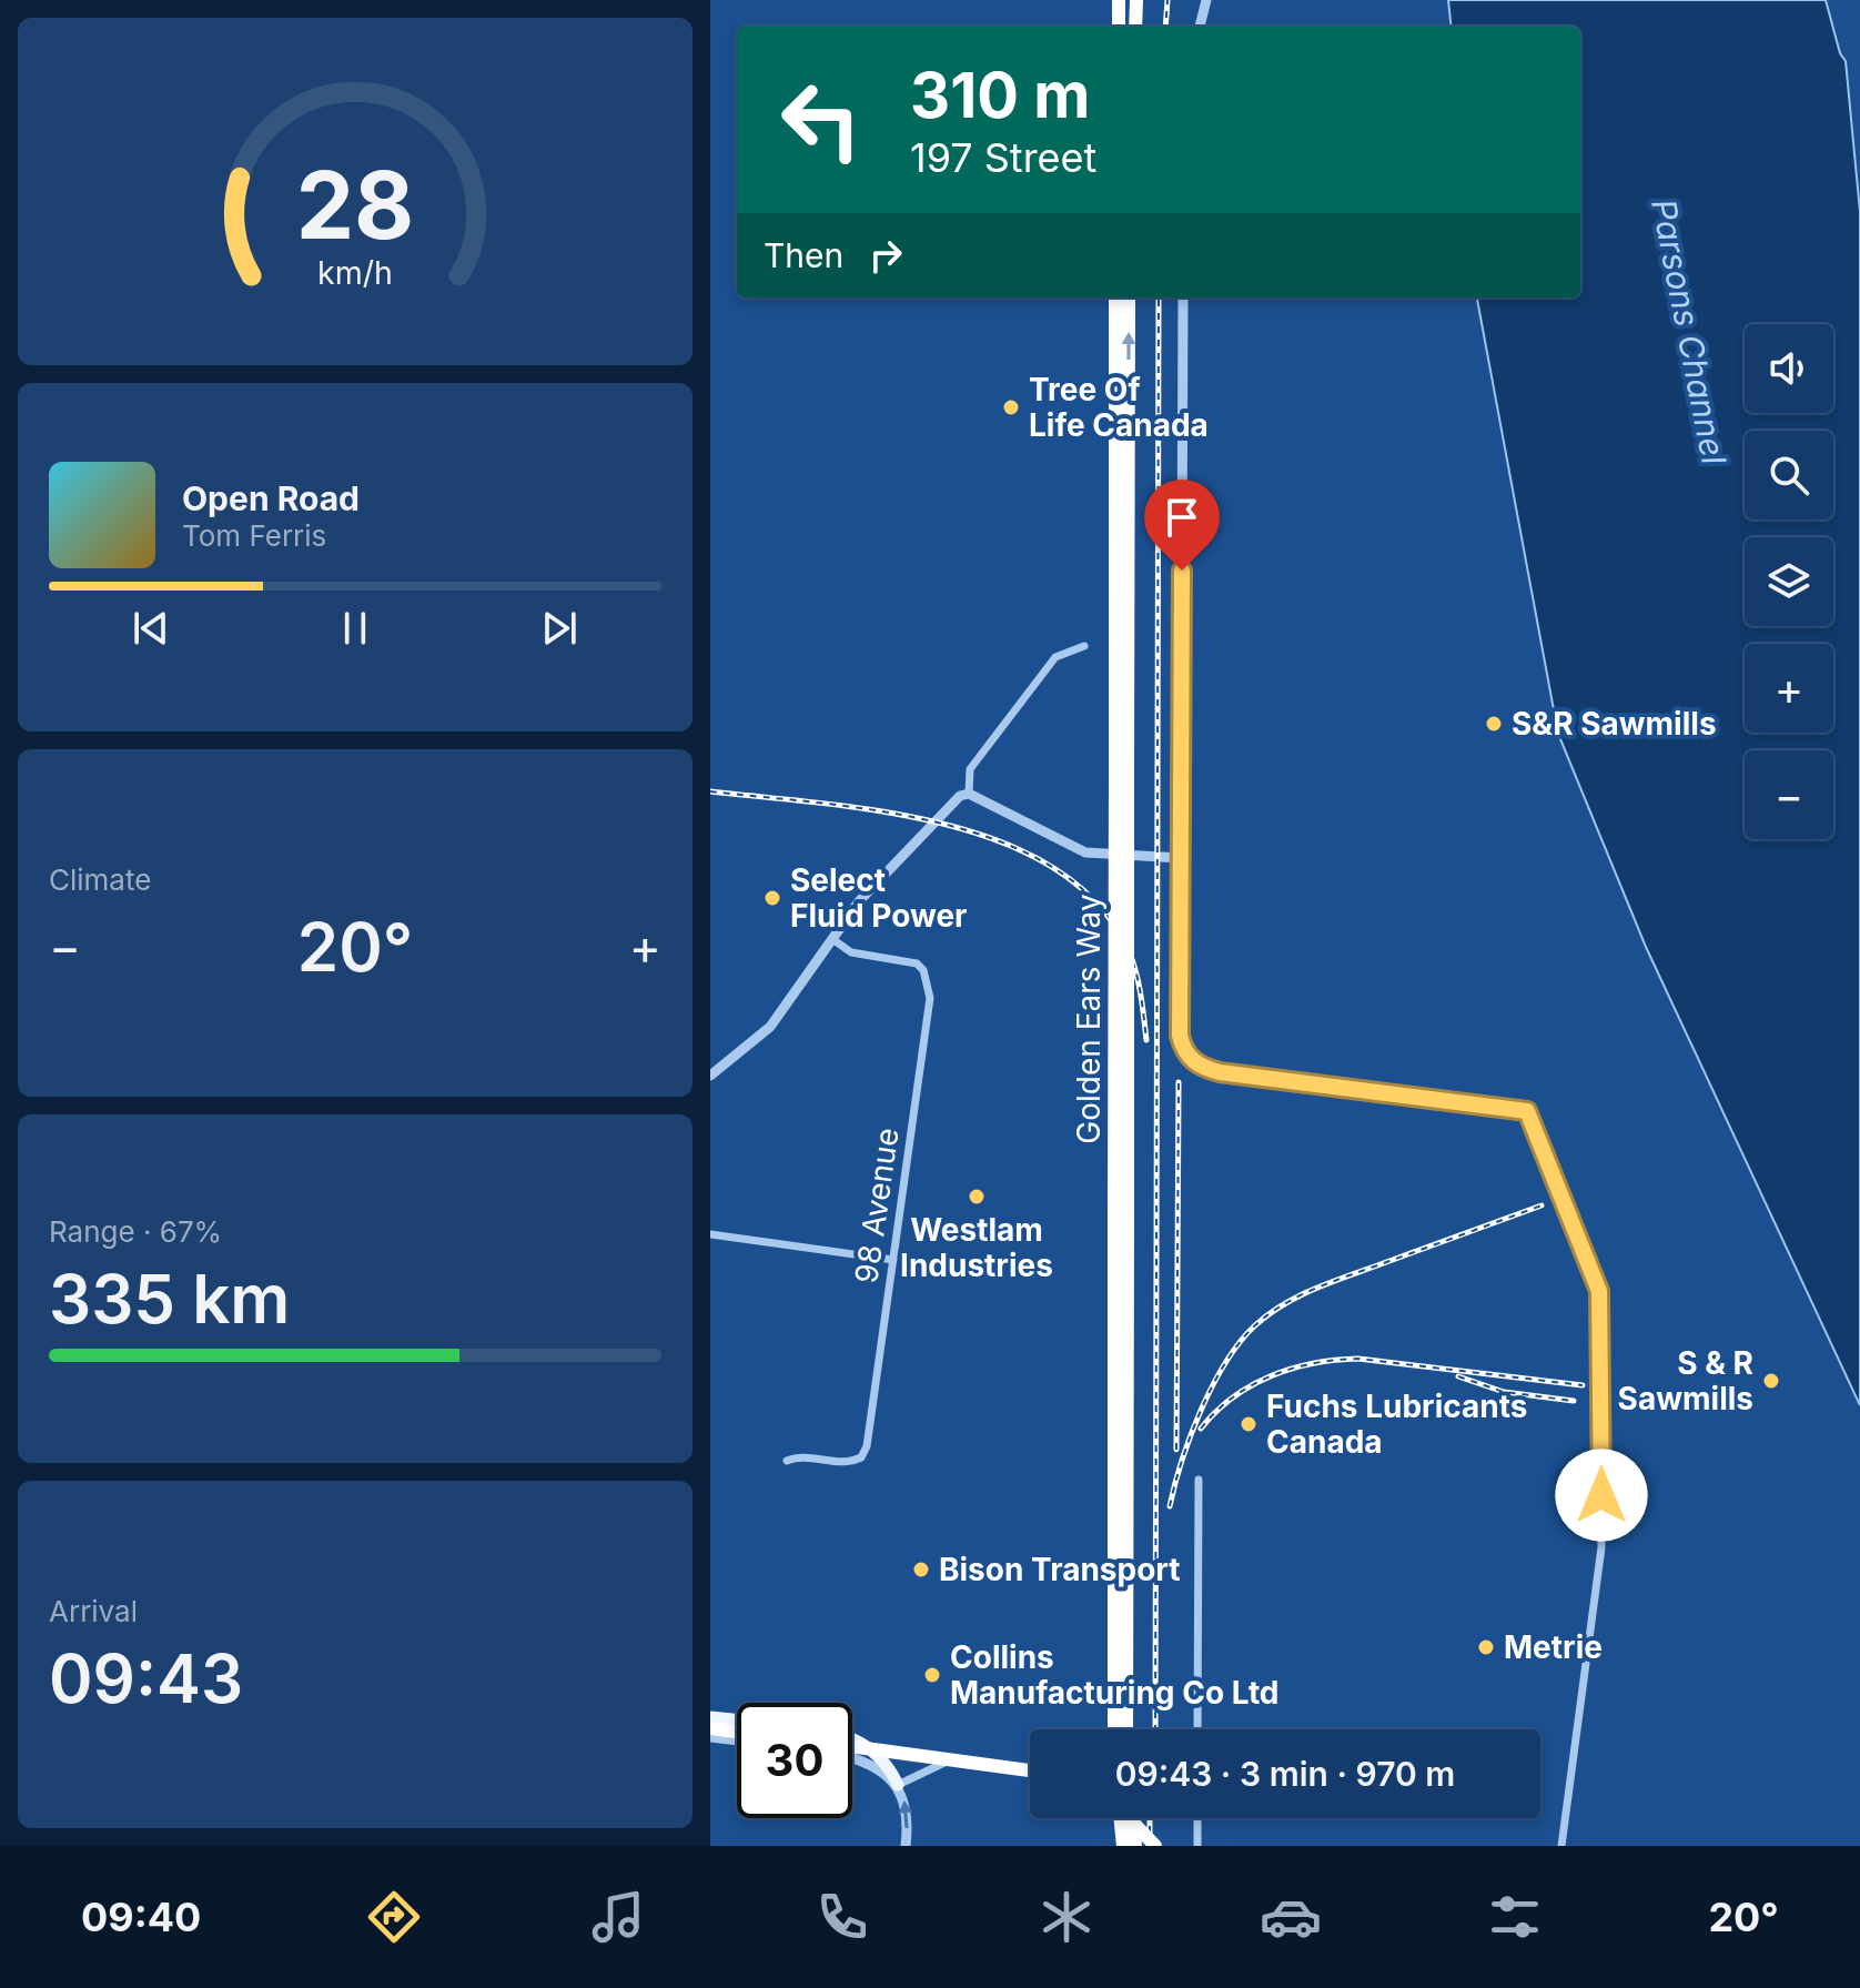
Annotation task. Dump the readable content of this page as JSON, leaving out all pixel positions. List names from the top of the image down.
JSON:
{
  "streets": {
    "highway": ["Golden Ears Way"],
    "street": ["98 Avenue"]
  },
  "water": ["Parsons Channel"],
  "places": [
    "Tree Of Life Canada",
    "S&R Sawmills",
    "Select Fluid Power",
    "Westlam Industries",
    "S & R Sawmills",
    "Fuchs Lubricants Canada",
    "Bison Transport",
    "Metrie",
    "Collins Manufacturing Co Ltd"
  ],
  "page": {
    "turn": ["310 m", "197 Street"],
    "then": "Then",
    "map_buttons": ["+", "−"],
    "song": ["Open Road", "Tom Ferris"],
    "tile": [
      "Climate",
      ["Range · 67%", "335 km"],
      ["Arrival", "09:43"]
    ],
    "heat": ["−", "20°", "+"],
    "limit": "30",
    "trip": "09:43 · 3 min · 970 m",
    "tabs": ["09:40", "20°"],
    "gauge": ["28", "km/h"]
  }
}
